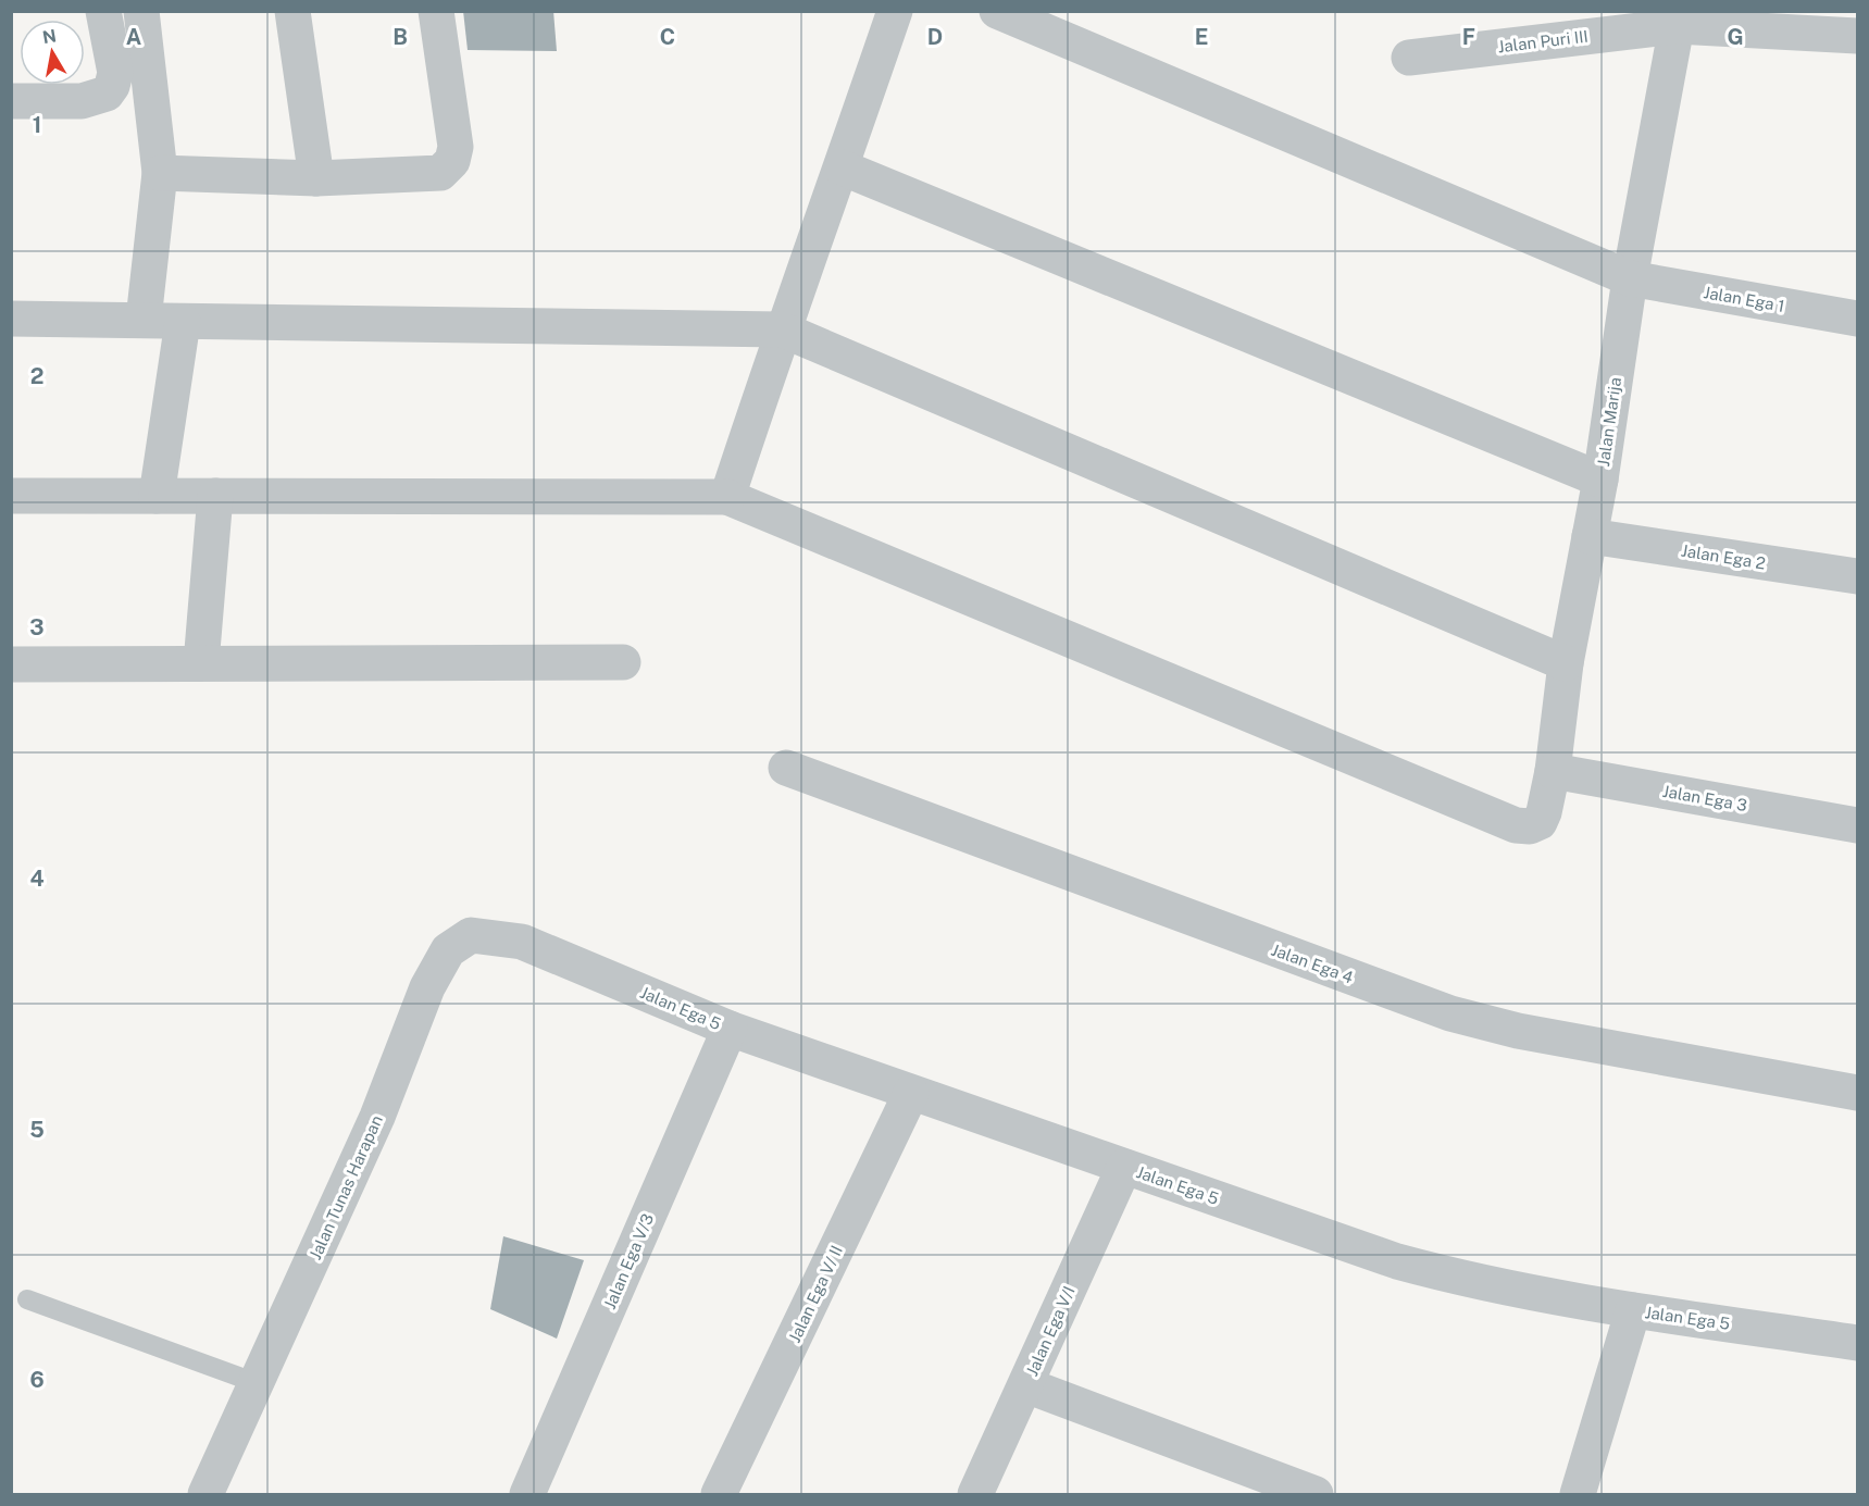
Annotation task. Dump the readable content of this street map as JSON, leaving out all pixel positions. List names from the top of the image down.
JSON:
{
  "streets": {
    "street": [
      "Jalan Puri III",
      "Jalan Ega 1",
      "Jalan Marija",
      "Jalan Ega 2",
      "Jalan Ega 3",
      "Jalan Ega 4",
      "Jalan Ega 5",
      "Jalan Tunas Harapan",
      "Jalan Ega V/3",
      "Jalan Ega V/ II",
      "Jalan Ega V/I"
    ]
  },
  "crossings": [
    ["Jalan Puri III", "Jalan Marija"],
    ["Jalan Ega 1", "Jalan Marija"],
    ["Jalan Marija", "Jalan Ega 2"],
    ["Jalan Marija", "Jalan Ega 3"],
    ["Jalan Ega 5", "Jalan Tunas Harapan"],
    ["Jalan Ega 5", "Jalan Ega V/3"],
    ["Jalan Ega 5", "Jalan Ega V/ II"],
    ["Jalan Ega 5", "Jalan Ega V/I"]
  ],
  "north": "top",
  "grid": {
    "columns": [
      "A",
      "B",
      "C",
      "D",
      "E",
      "F",
      "G"
    ],
    "rows": [
      "1",
      "2",
      "3",
      "4",
      "5",
      "6"
    ]
  }
}
